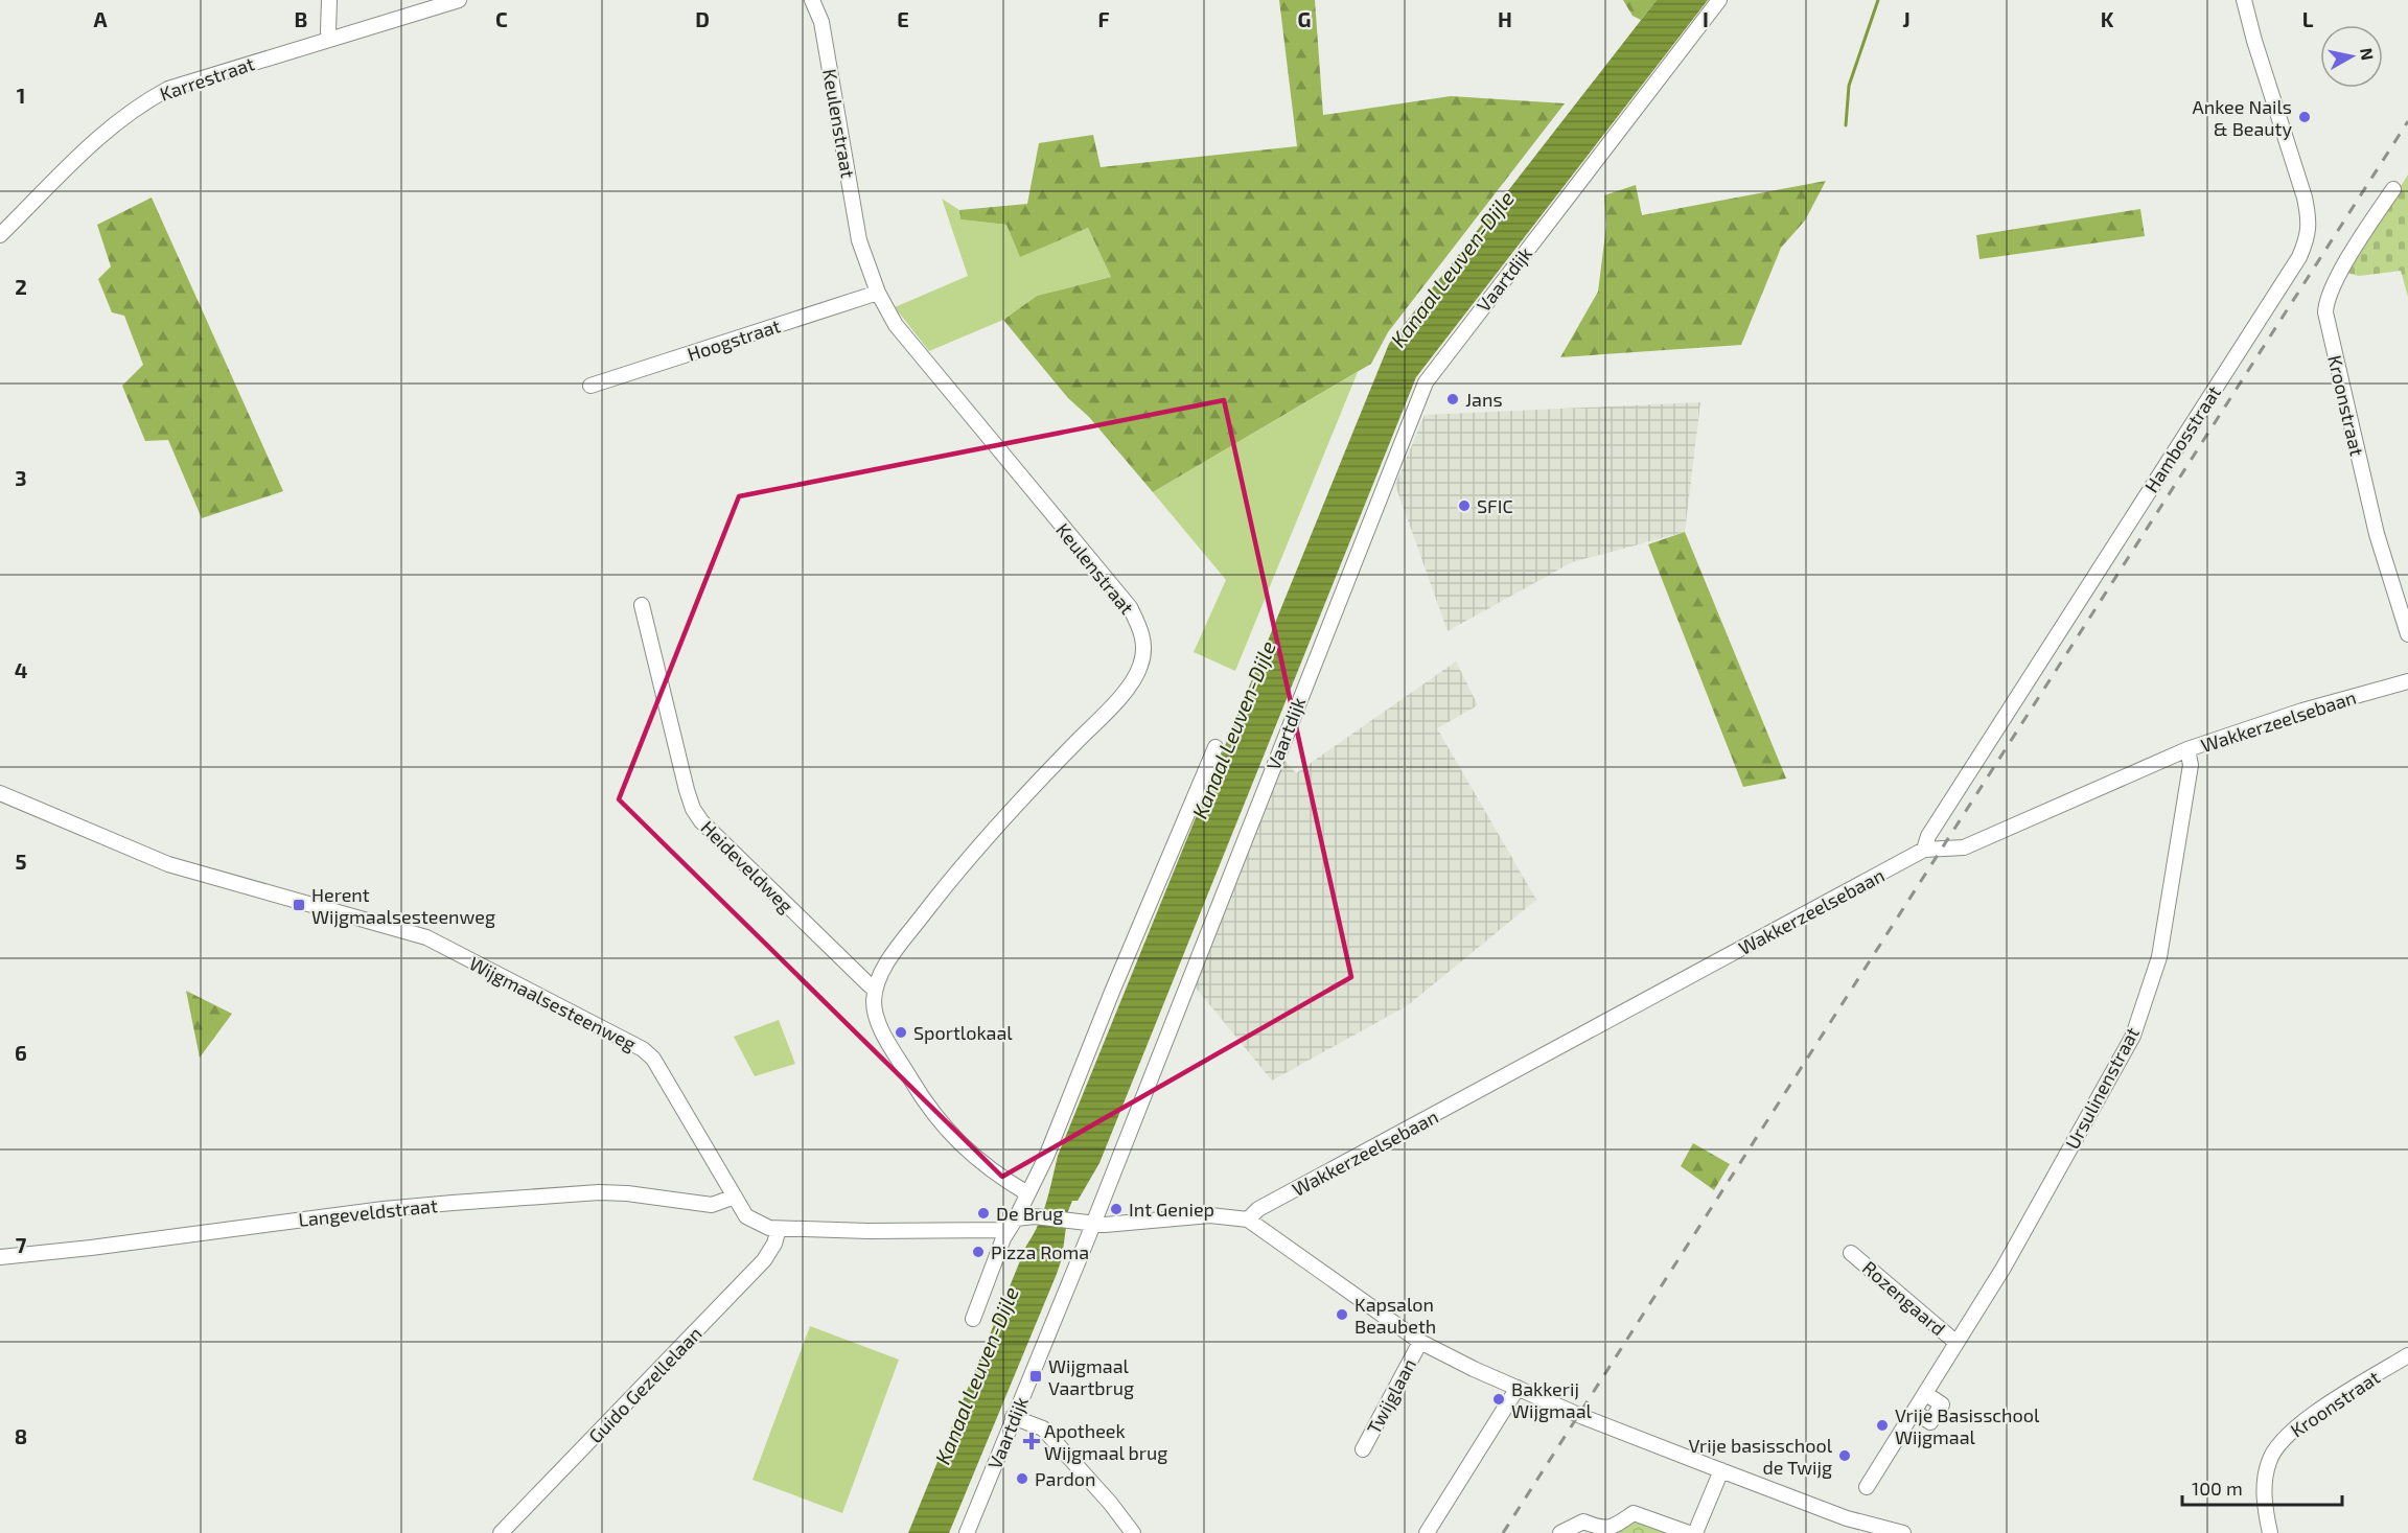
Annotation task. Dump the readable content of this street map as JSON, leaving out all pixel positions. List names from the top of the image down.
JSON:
{
  "streets": {
    "street": [
      "Karrestraat",
      "Keulenstraat",
      "Vaartdijk",
      "Hoogstraat",
      "Kroonstraat",
      "Hambosstraat",
      "Wakkerzeelsebaan",
      "Heideveldweg",
      "Wijgmaalsesteenweg",
      "Ursulinenstraat",
      "Langeveldstraat",
      "Rozengaard",
      "Guido Gezellelaan",
      "Twijglaan"
    ]
  },
  "crossings": [
    ["Keulenstraat", "Hoogstraat"],
    ["Keulenstraat", "Heideveldweg"],
    ["Vaartdijk", "Wijgmaalsesteenweg"],
    ["Hambosstraat", "Wakkerzeelsebaan"],
    ["Wakkerzeelsebaan", "Ursulinenstraat"],
    ["Wijgmaalsesteenweg", "Langeveldstraat"],
    ["Wijgmaalsesteenweg", "Guido Gezellelaan"],
    ["Ursulinenstraat", "Rozengaard"]
  ],
  "water": ["Kanaal Leuven-Dijle"],
  "places": {
    "other": [
      "Ankee Nails & Beauty",
      "Jans",
      "SFIC",
      "Sportlokaal",
      "Int Geniep",
      "De Brug",
      "Pizza Roma",
      "Kapsalon Beaubeth",
      "Bakkerij Wijgmaal",
      "Vrije Basisschool Wijgmaal",
      "Vrije basisschool de Twijg",
      "Pardon"
    ],
    "transit": ["Herent Wijgmaalsesteenweg", "Wijgmaal Vaartbrug"],
    "health": ["Apotheek Wijgmaal brug"]
  },
  "scale_bar": "100 m",
  "north": "right",
  "grid": {
    "columns": [
      "A",
      "B",
      "C",
      "D",
      "E",
      "F",
      "G",
      "H",
      "I",
      "J",
      "K",
      "L"
    ],
    "rows": [
      "1",
      "2",
      "3",
      "4",
      "5",
      "6",
      "7",
      "8"
    ]
  }
}
